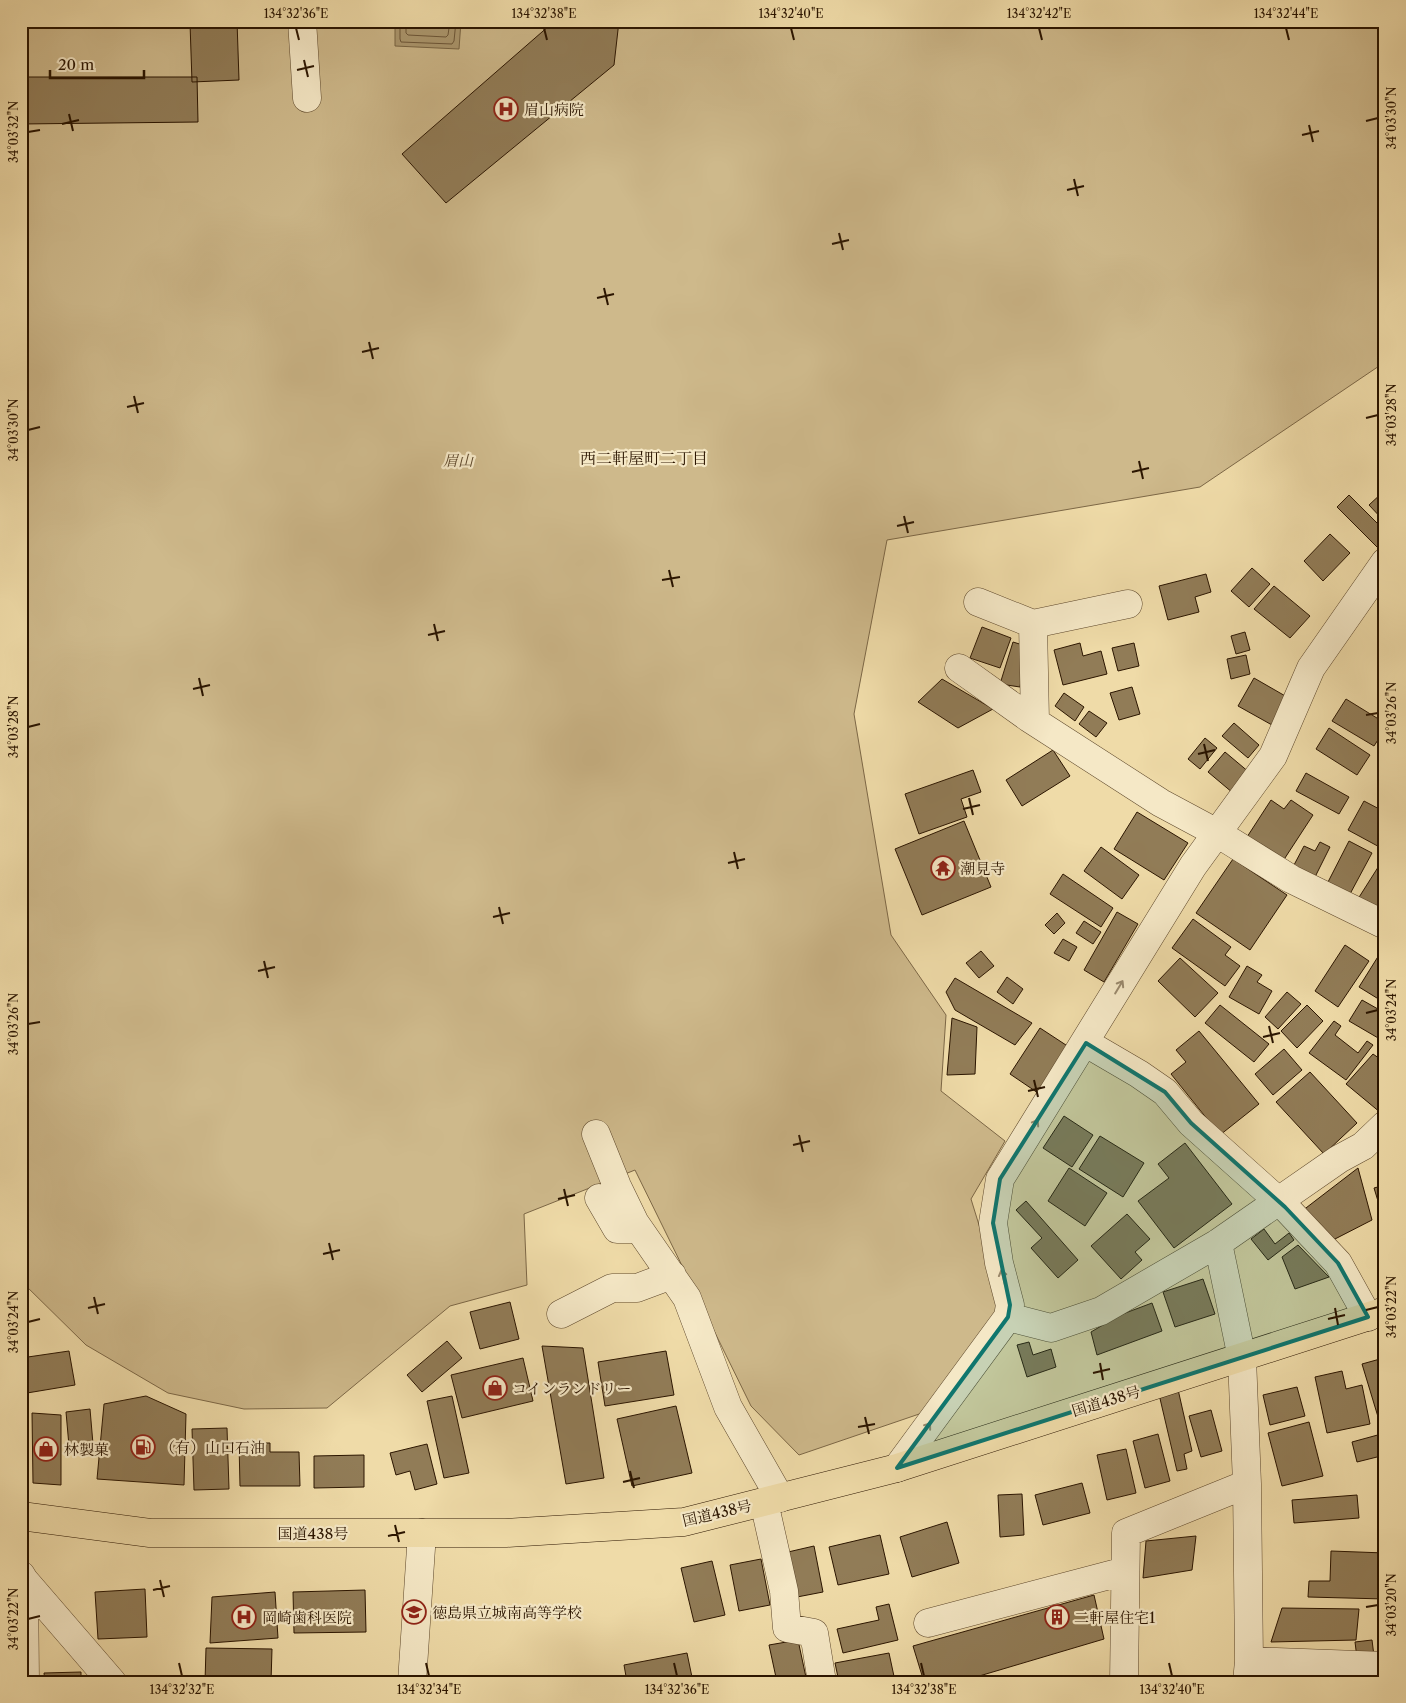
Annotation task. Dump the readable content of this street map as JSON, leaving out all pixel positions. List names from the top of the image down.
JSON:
{
  "streets": {
    "highway": ["国道438号"]
  },
  "districts": ["西二軒屋町二丁目"],
  "parks": ["眉山"],
  "places": {
    "hospital": ["眉山病院", "岡崎歯科医院"],
    "temple": ["潮見寺"],
    "shop": ["コインランドリー", "林製菓"],
    "fuel station": ["（有）山口石油"],
    "school or university": ["徳島県立城南高等学校"],
    "building": ["二軒屋住宅1"]
  },
  "scale_bar": "20 m",
  "coordinates": [
    "134°32'36\"E",
    "134°32'38\"E",
    "134°32'40\"E",
    "134°32'42\"E",
    "134°32'44\"E",
    "34°03'30\"N",
    "34°03'32\"N",
    "34°03'28\"N",
    "34°03'26\"N",
    "34°03'24\"N",
    "34°03'22\"N",
    "34°03'20\"N",
    "134°32'32\"E",
    "134°32'34\"E"
  ]
}
